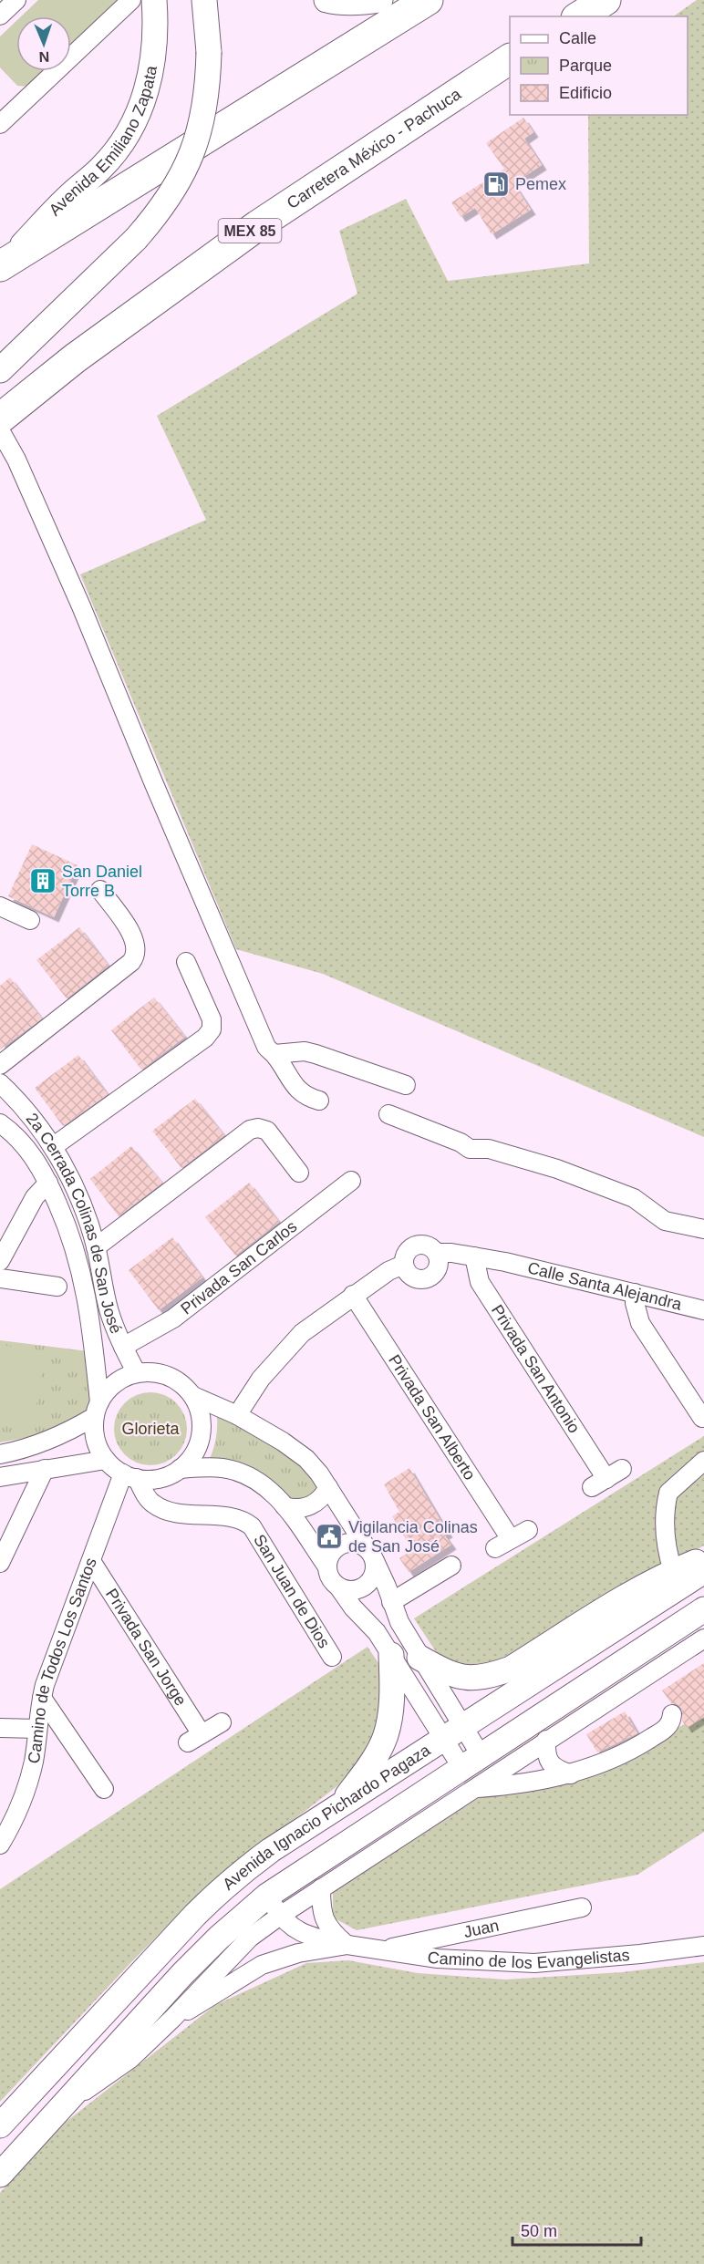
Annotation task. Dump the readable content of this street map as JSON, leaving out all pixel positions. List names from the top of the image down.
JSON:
{
  "streets": {
    "highway": ["Carretera México - Pachuca", "MEX 85"],
    "main road": ["Avenida Emiliano Zapata", "Avenida Ignacio Pichardo Pagaza"],
    "street": [
      "2a Cerrada Colinas de San José",
      "Privada San Carlos",
      "Calle Santa Alejandra",
      "Privada San Antonio",
      "Privada San Alberto",
      "San Juan de Dios",
      "Privada San Jorge",
      "Camino de Todos Los Santos",
      "Juan",
      "Camino de los Evangelistas"
    ]
  },
  "crossings": [
    ["2a Cerrada Colinas de San José", "Privada San Carlos"],
    ["2a Cerrada Colinas de San José", "San Juan de Dios"],
    ["2a Cerrada Colinas de San José", "Camino de Todos Los Santos"],
    ["Calle Santa Alejandra", "Privada San Antonio"],
    ["San Juan de Dios", "Camino de Todos Los Santos"],
    ["Privada San Jorge", "Camino de Todos Los Santos"],
    ["Avenida Ignacio Pichardo Pagaza", "Camino de los Evangelistas"],
    ["Juan", "Camino de los Evangelistas"]
  ],
  "parks": ["Glorieta"],
  "places": {
    "fuel station": ["Pemex"],
    "building": ["San Daniel Torre B"],
    "public building": ["Vigilancia Colinas de San José"]
  },
  "legend": ["Calle", "Parque", "Edificio"],
  "scale_bar": "50 m",
  "north": "bottom"
}
